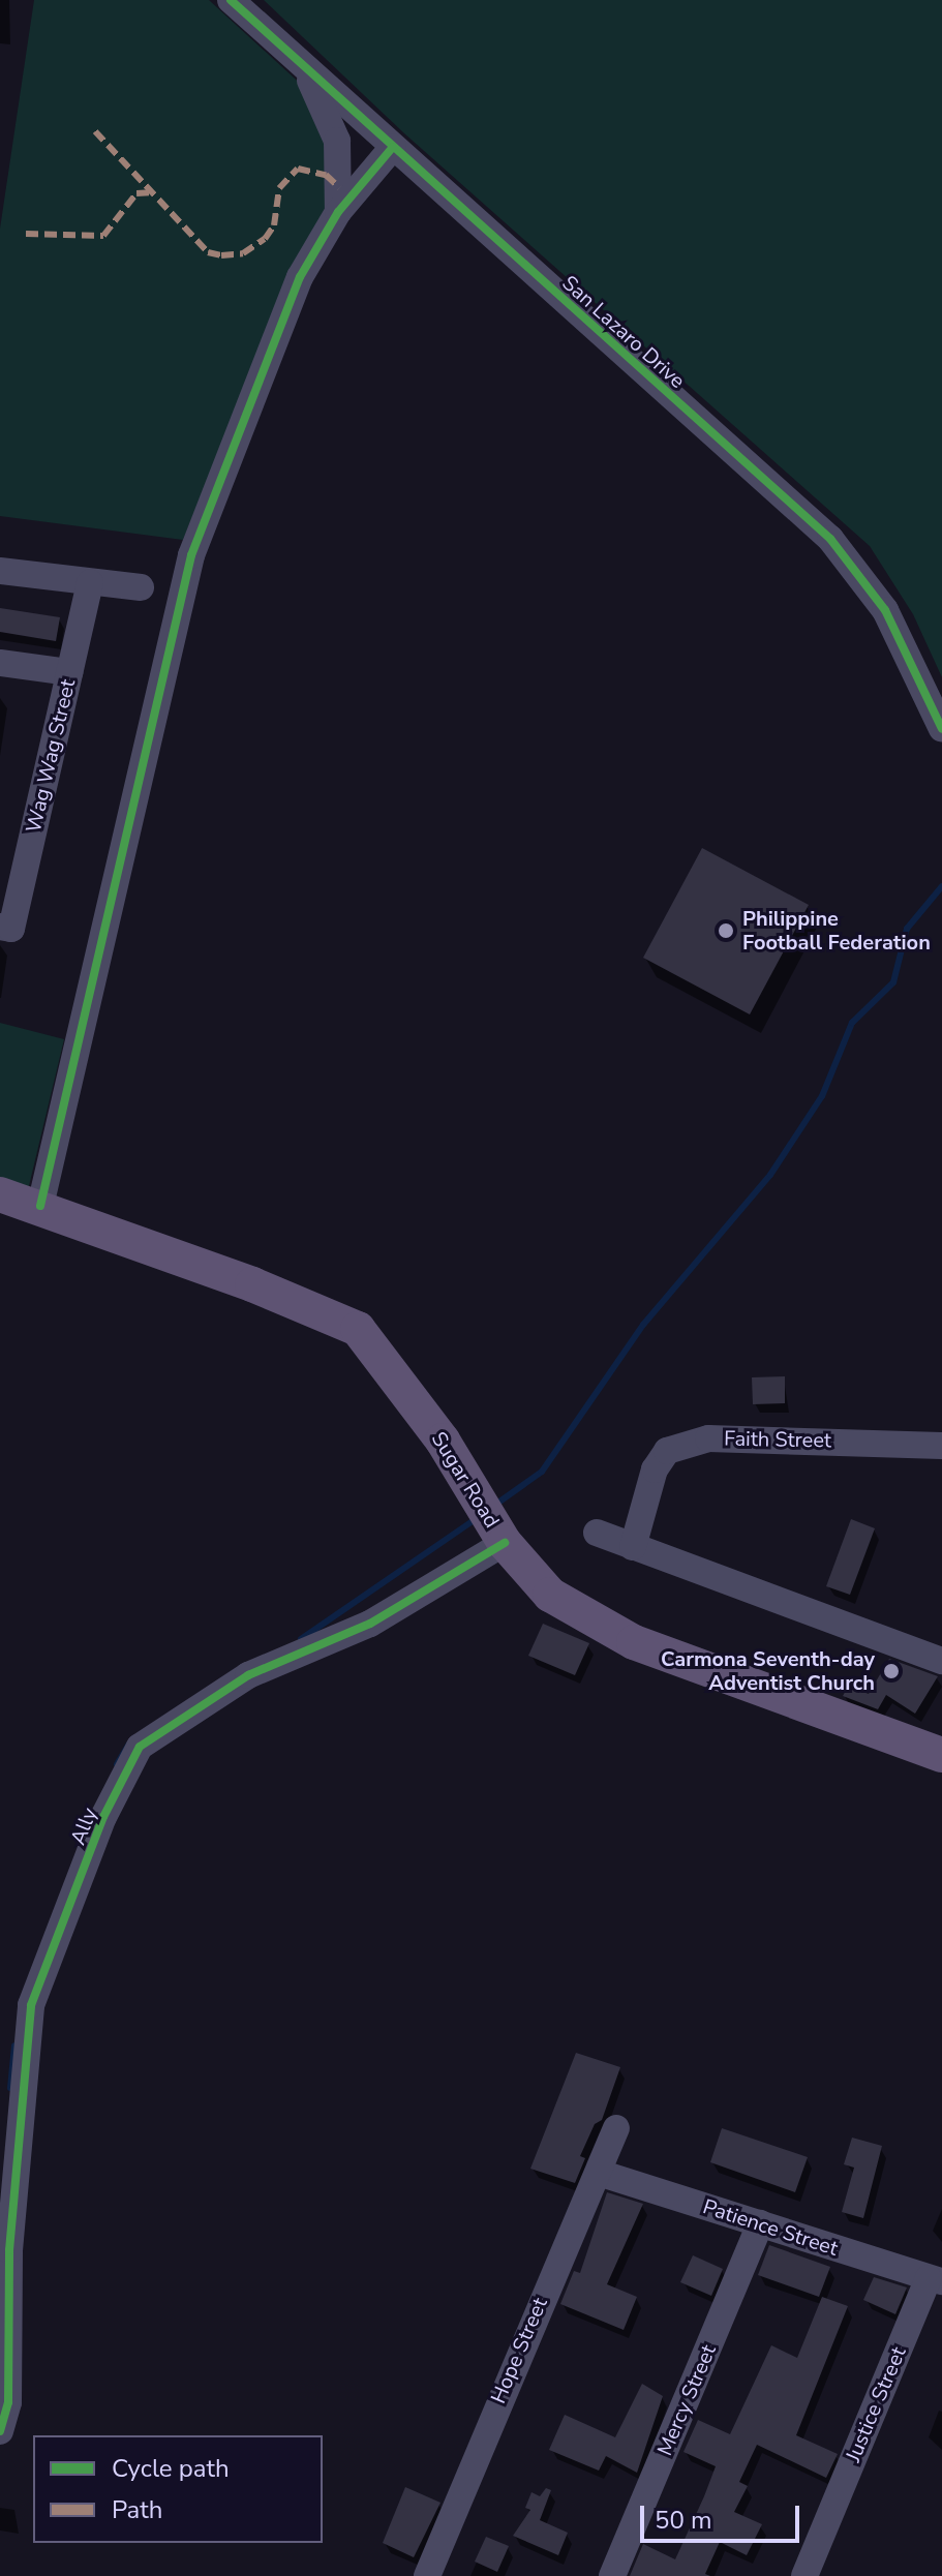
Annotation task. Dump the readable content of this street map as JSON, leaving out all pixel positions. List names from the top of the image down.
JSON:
{
  "streets": {
    "main road": ["Sugar Road"],
    "street": [
      "San Lazaro Drive",
      "Wag Wag Street",
      "Faith Street",
      "Ally",
      "Patience Street",
      "Hope Street",
      "Mercy Street",
      "Justice Street"
    ]
  },
  "crossings": [
    ["Sugar Road", "Ally"],
    ["Patience Street", "Hope Street"],
    ["Patience Street", "Mercy Street"],
    ["Patience Street", "Justice Street"]
  ],
  "places": ["Philippine Football Federation", "Carmona Seventh-day Adventist Church"],
  "legend": ["Cycle path", "Path"],
  "scale_bar": "50 m"
}
